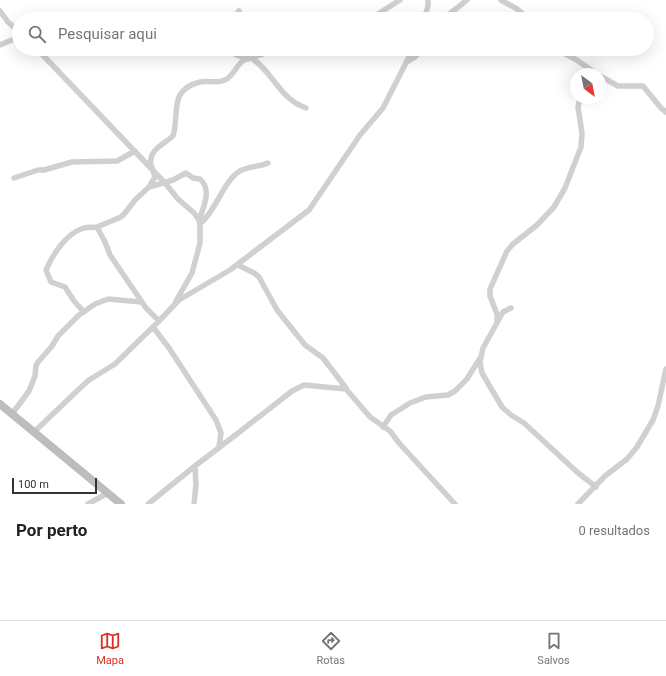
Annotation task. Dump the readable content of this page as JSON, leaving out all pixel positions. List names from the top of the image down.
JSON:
{
  "scale_bar": "100 m",
  "north": "bottom right",
  "page": {
    "search": "Pesquisar aqui",
    "scale": "100 m",
    "heading": ["Por perto", "0 resultados"],
    "nav": ["Mapa", "Rotas", "Salvos"]
  }
}
